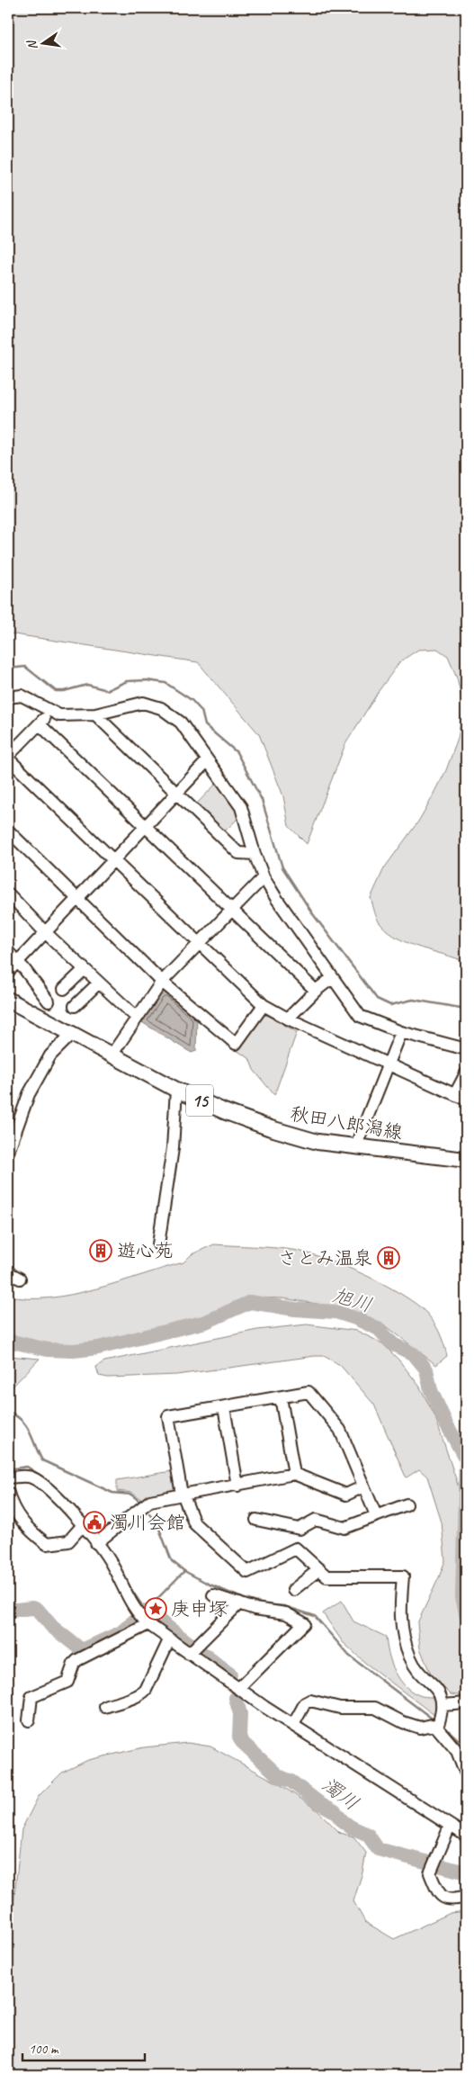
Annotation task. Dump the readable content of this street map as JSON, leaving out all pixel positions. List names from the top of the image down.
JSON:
{
  "streets": {
    "main road": ["15", "秋田八郎潟線"]
  },
  "water": ["旭川", "濁川"],
  "places": {
    "building": ["遊心苑", "さとみ温泉"],
    "public building": ["濁川会館"],
    "place": ["庚申塚"]
  },
  "scale_bar": "100 m",
  "north": "left"
}
